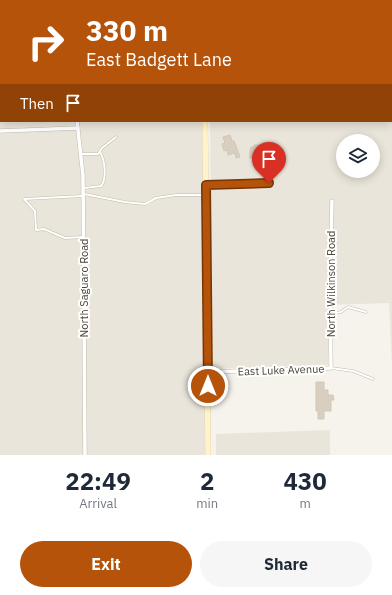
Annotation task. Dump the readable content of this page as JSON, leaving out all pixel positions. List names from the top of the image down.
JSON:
{
  "streets": {
    "street": ["North Wilkinson Road", "North Saguaro Road", "East Luke Avenue"]
  },
  "crossings": [
    ["North Wilkinson Road", "East Luke Avenue"]
  ],
  "page": {
    "turn": ["330 m", "East Badgett Lane"],
    "then": "Then",
    "eta": [
      "22:49",
      "Arrival",
      "2",
      "min",
      "430",
      "m"
    ],
    "buttons": ["Exit", "Share"]
  }
}
